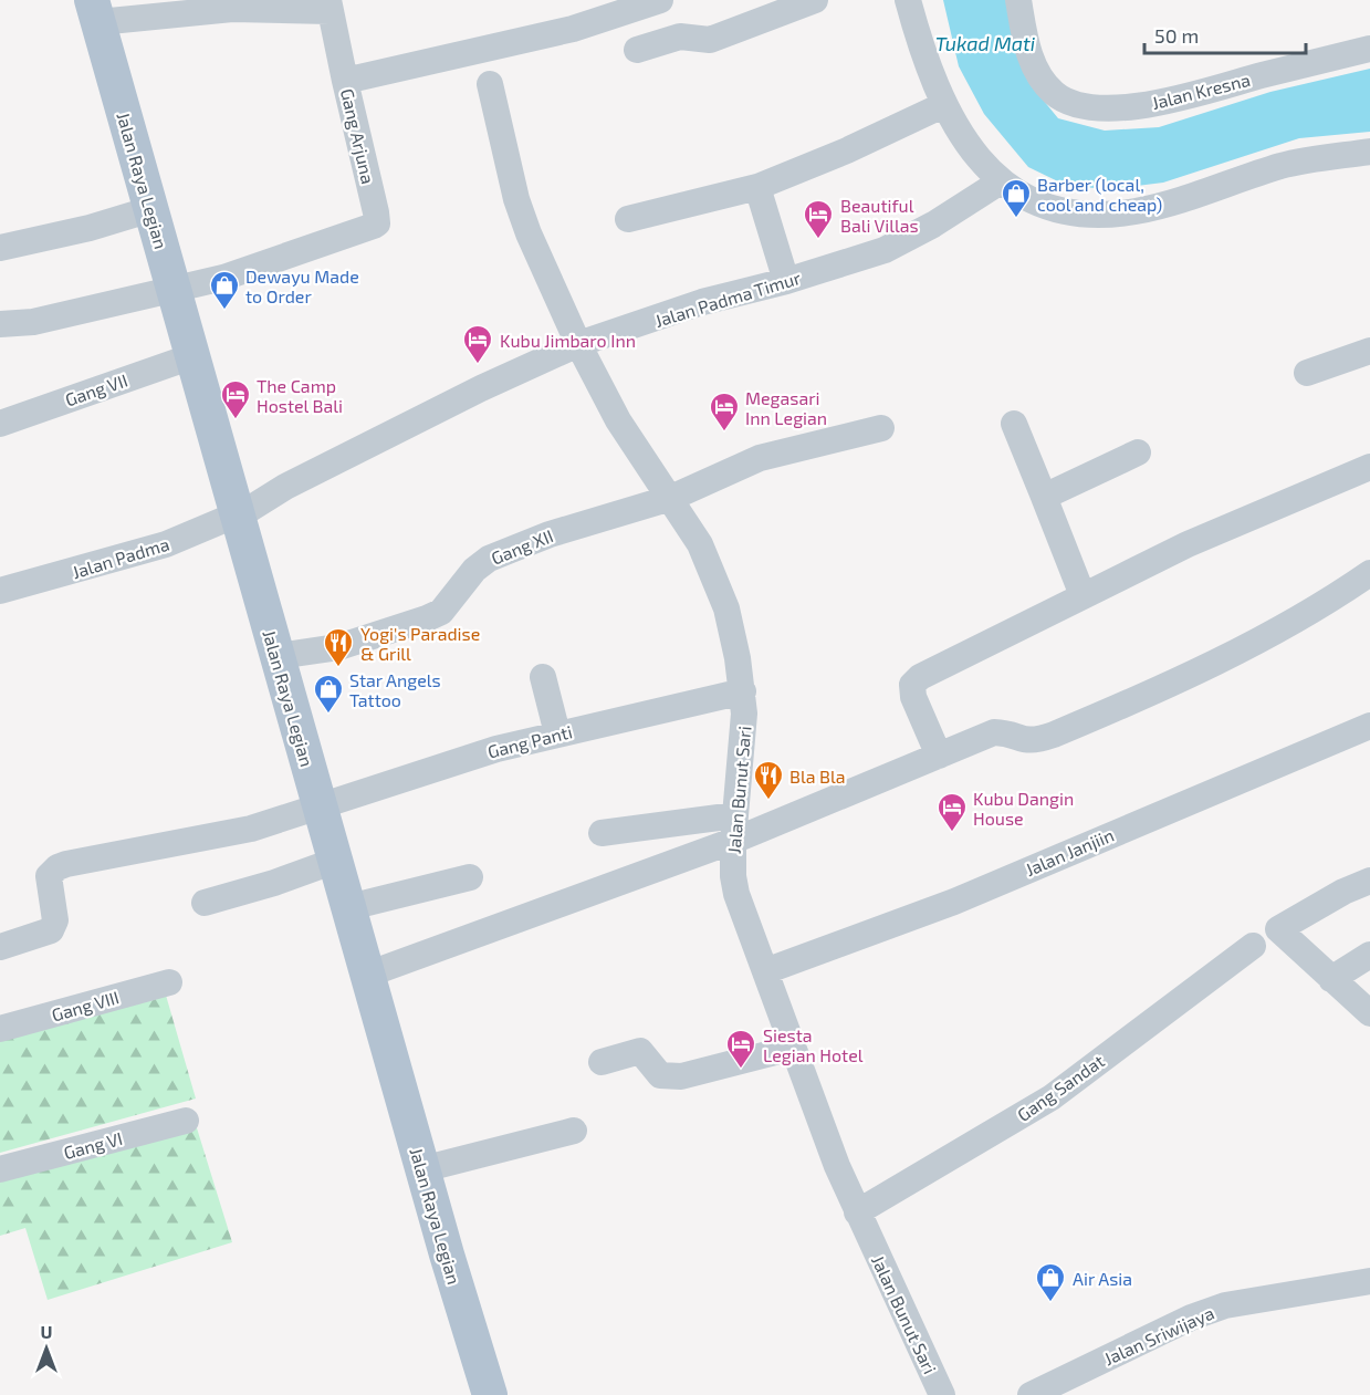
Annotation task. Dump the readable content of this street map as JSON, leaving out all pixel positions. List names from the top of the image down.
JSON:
{
  "streets": {
    "main road": ["Jalan Raya Legian"],
    "street": [
      "Jalan Kresna",
      "Gang Arjuna",
      "Jalan Padma Timur",
      "Gang VII",
      "Gang XII",
      "Jalan Padma",
      "Gang Panti",
      "Jalan Bunut Sari",
      "Jalan Janjiin",
      "Gang VIII",
      "Gang Sandat",
      "Gang VI",
      "Jalan Sriwijaya"
    ]
  },
  "crossings": [
    ["Gang Arjuna", "Jalan Raya Legian"],
    ["Jalan Raya Legian", "Jalan Padma Timur"],
    ["Jalan Raya Legian", "Gang VII"],
    ["Jalan Raya Legian", "Gang XII"],
    ["Jalan Raya Legian", "Jalan Padma"],
    ["Jalan Raya Legian", "Gang Panti"],
    ["Jalan Padma Timur", "Jalan Padma"],
    ["Jalan Padma Timur", "Jalan Bunut Sari"],
    ["Gang XII", "Jalan Bunut Sari"],
    ["Gang Panti", "Jalan Bunut Sari"],
    ["Jalan Bunut Sari", "Jalan Janjiin"],
    ["Jalan Bunut Sari", "Gang Sandat"]
  ],
  "water": ["Tukad Mati"],
  "places": {
    "shop": [
      "Barber (local, cool and cheap)",
      "Dewayu Made to Order",
      "Star Angels Tattoo",
      "Air Asia"
    ],
    "hotel": [
      "Beautiful Bali Villas",
      "Kubu Jimbaro Inn",
      "The Camp Hostel Bali",
      "Megasari Inn Legian",
      "Kubu Dangin House",
      "Siesta Legian Hotel"
    ],
    "restaurant": ["Yogi's Paradise & Grill", "Bla Bla"]
  },
  "scale_bar": "50 m",
  "north": "top"
}
